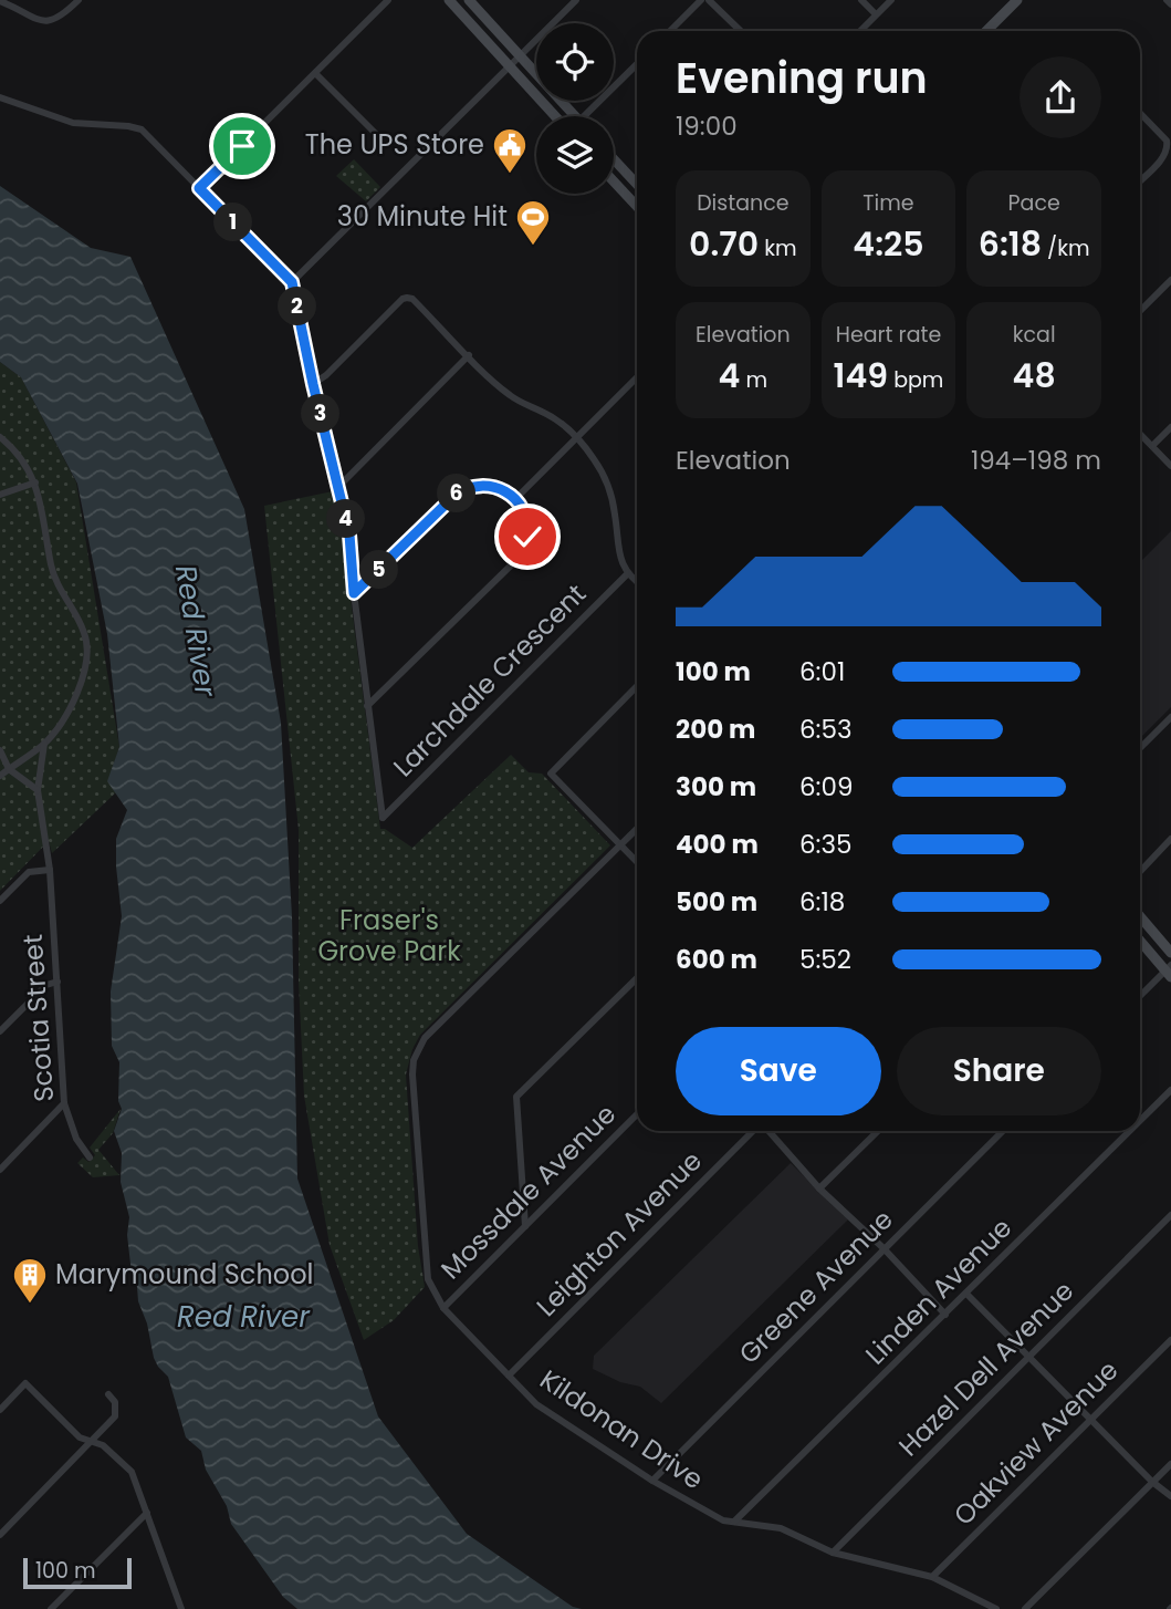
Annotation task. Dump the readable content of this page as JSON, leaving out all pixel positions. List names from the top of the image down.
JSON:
{
  "streets": {
    "street": [
      "Larchdale Crescent",
      "Scotia Street",
      "Mossdale Avenue",
      "Leighton Avenue",
      "Greene Avenue",
      "Linden Avenue",
      "Hazel Dell Avenue",
      "Kildonan Drive",
      "Oakview Avenue"
    ]
  },
  "crossings": [
    ["Mossdale Avenue", "Kildonan Drive"],
    ["Leighton Avenue", "Kildonan Drive"],
    ["Greene Avenue", "Kildonan Drive"],
    ["Linden Avenue", "Kildonan Drive"],
    ["Hazel Dell Avenue", "Kildonan Drive"],
    ["Kildonan Drive", "Oakview Avenue"]
  ],
  "water": ["Red River"],
  "parks": ["Fraser's Grove Park"],
  "places": {
    "public building": ["The UPS Store"],
    "sports": ["30 Minute Hit"],
    "building": ["Marymound School"]
  },
  "scale_bar": "100 m",
  "page": {
    "heading": ["Evening run", "19:00"],
    "stats": [
      ["Distance", "0.70 km"],
      ["Time", "4:25"],
      ["Pace", "6:18 /km"],
      ["Elevation", "4 m"],
      ["Heart rate", "149 bpm"],
      ["kcal", "48"]
    ],
    "pins": [
      "1",
      "2",
      "3",
      "6",
      "4",
      "5"
    ],
    "chart": ["Elevation", "194–198 m"],
    "list": [
      {
        "name": "100 m",
        "note": "6:01"
      },
      {
        "name": "200 m",
        "note": "6:53"
      },
      {
        "name": "300 m",
        "note": "6:09"
      },
      {
        "name": "400 m",
        "note": "6:35"
      },
      {
        "name": "500 m",
        "note": "6:18"
      },
      {
        "name": "600 m",
        "note": "5:52"
      }
    ],
    "buttons": ["Save", "Share"],
    "scale": "100 m"
  }
}
